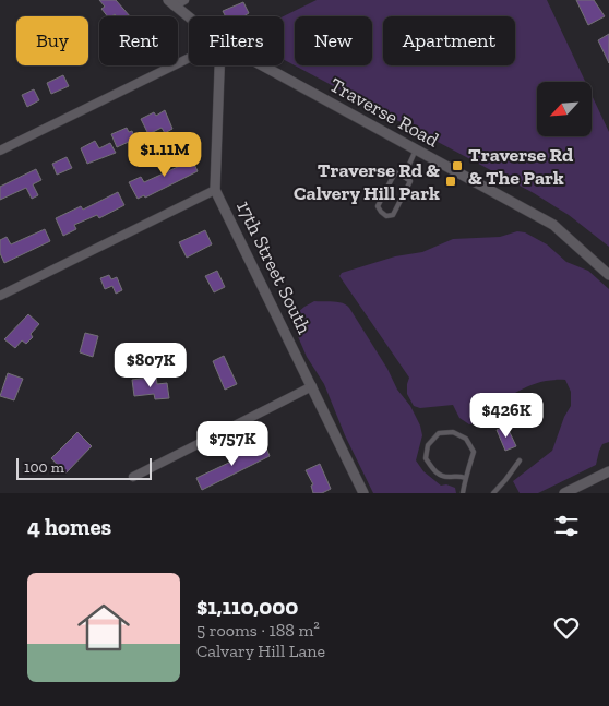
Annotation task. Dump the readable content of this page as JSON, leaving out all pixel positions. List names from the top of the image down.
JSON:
{
  "streets": {
    "street": ["Traverse Road", "17th Street South"]
  },
  "places": {
    "transit": ["Traverse Rd & The Park", "Traverse Rd & Calvery Hill Park"]
  },
  "scale_bar": "100 m",
  "north": "bottom left",
  "page": {
    "chip": [
      "Buy",
      "Rent",
      "Filters",
      "New",
      "Apartment"
    ],
    "price": [
      "$1.11M",
      "$807K",
      "$426K",
      "$757K"
    ],
    "scale": "100 m",
    "heading": "4 homes",
    "list": [
      {
        "name": "$1,110,000",
        "note": "5 rooms · 188 m² · Calvary Hill Lane"
      }
    ]
  }
}
